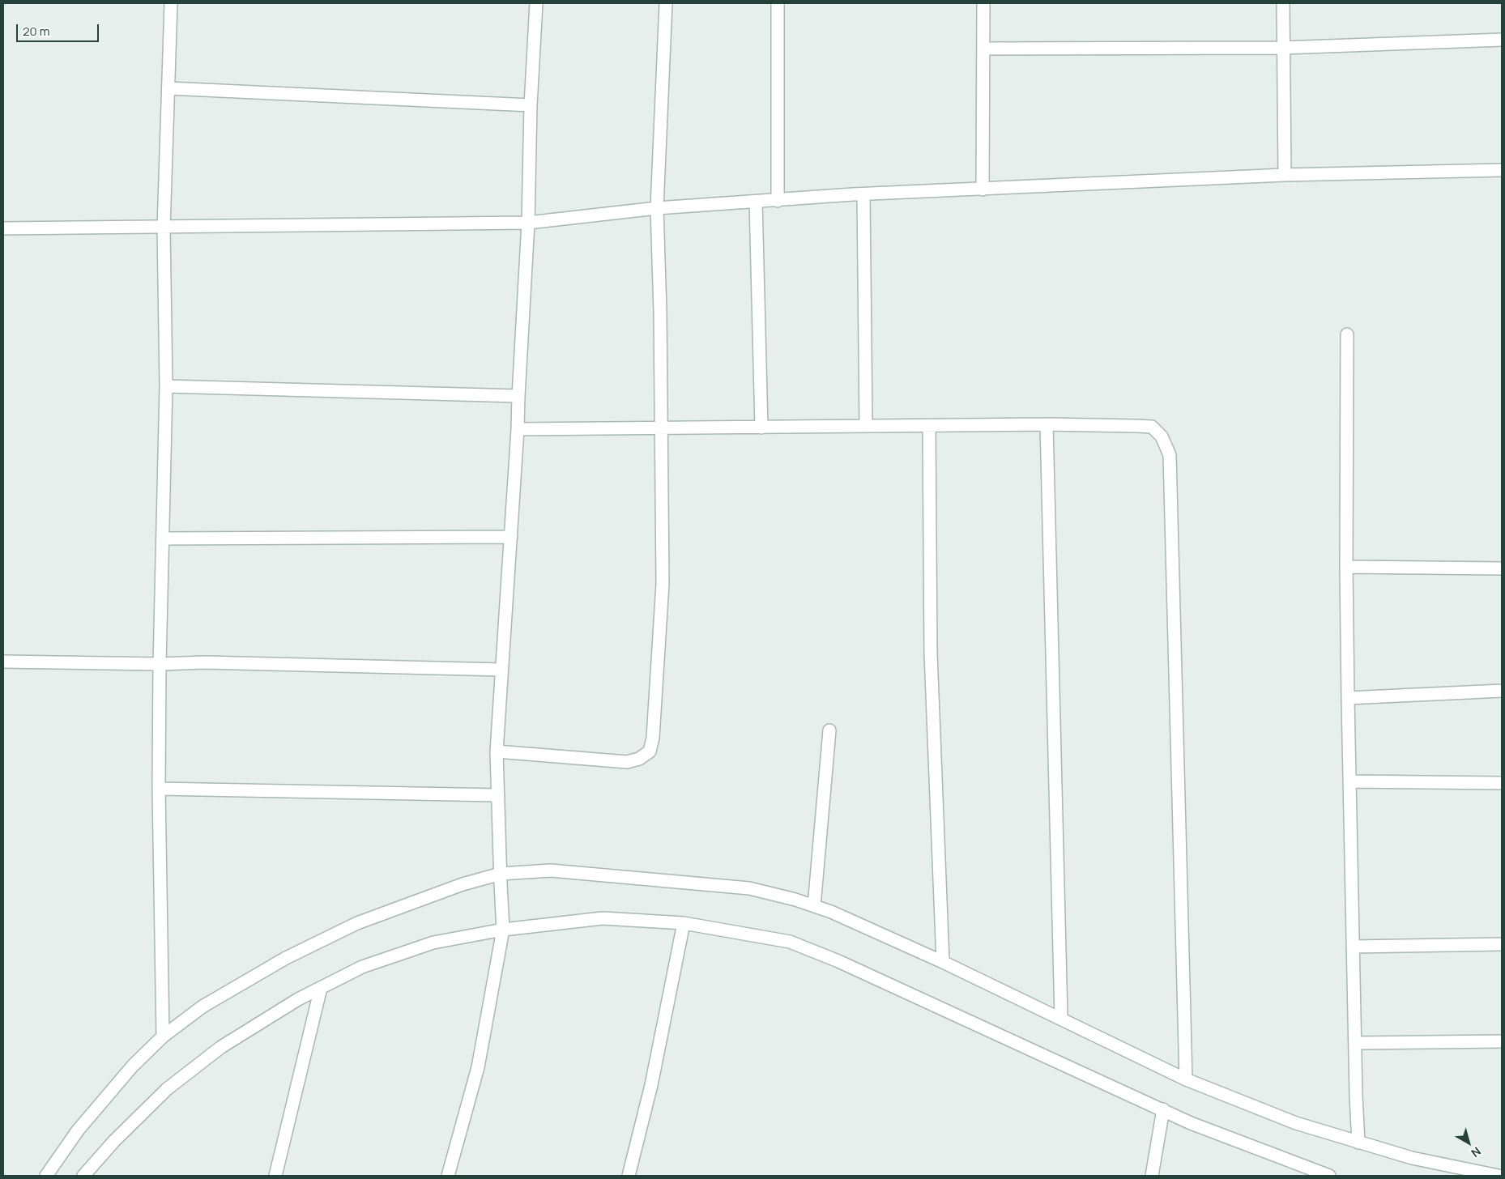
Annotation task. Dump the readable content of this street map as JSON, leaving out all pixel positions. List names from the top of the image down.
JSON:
{
  "scale_bar": "20 m",
  "north": "bottom right"
}
